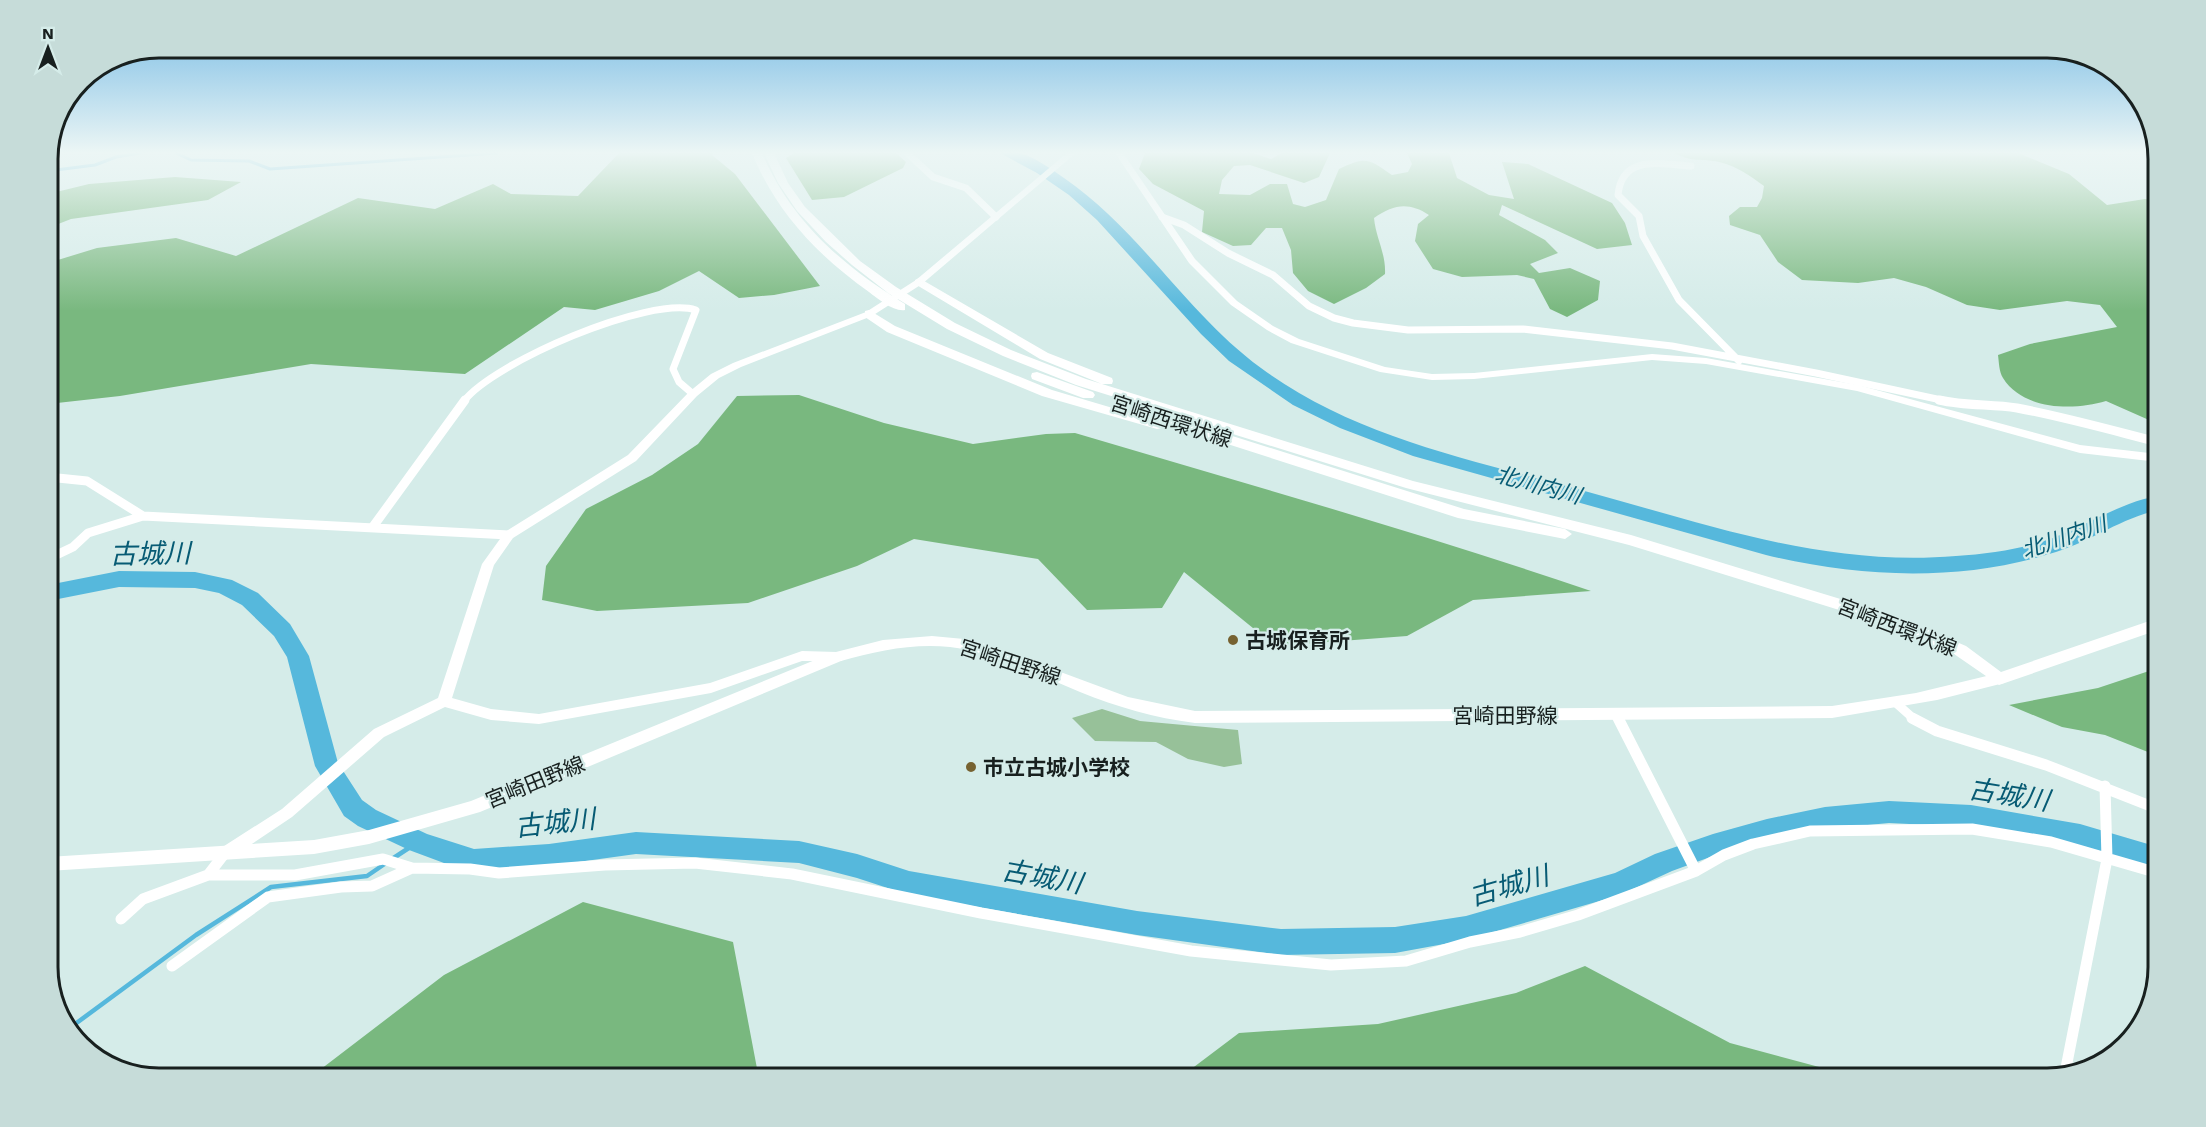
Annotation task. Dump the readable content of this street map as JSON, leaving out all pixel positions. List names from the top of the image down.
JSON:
{
  "streets": {
    "main road": ["宮崎西環状線", "宮崎田野線"]
  },
  "crossings": [
    ["宮崎西環状線", "宮崎田野線"]
  ],
  "water": ["北川内川", "古城川"],
  "places": ["古城保育所", "市立古城小学校"],
  "north": "top"
}
